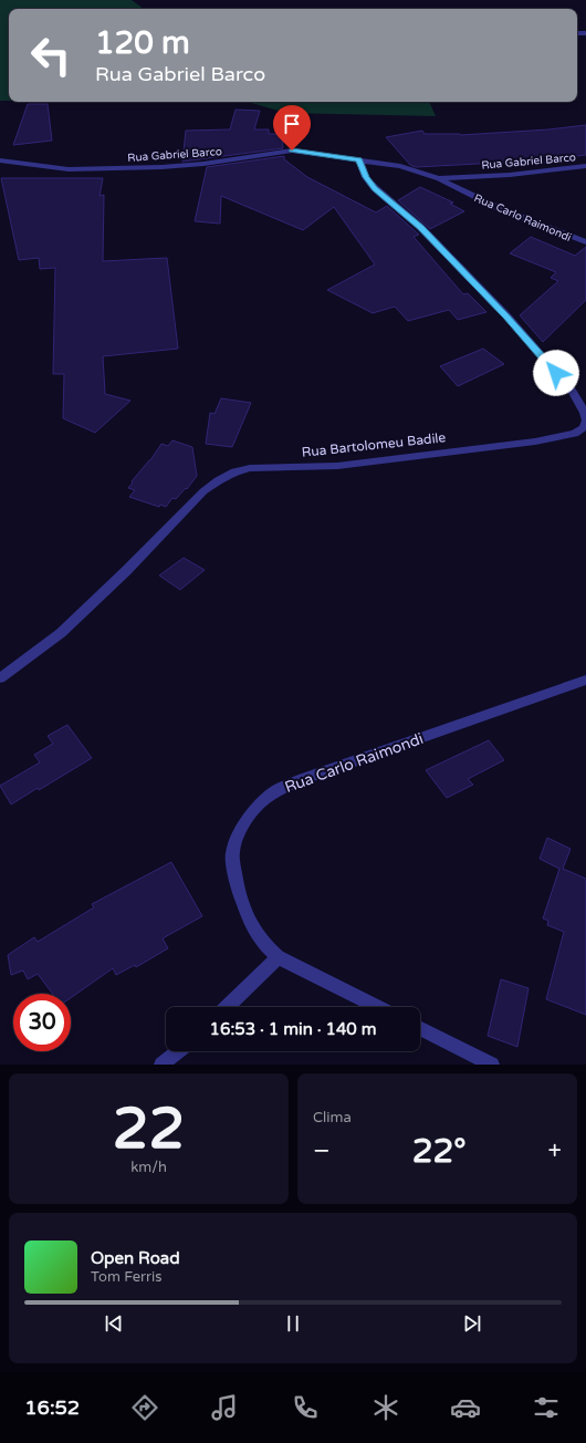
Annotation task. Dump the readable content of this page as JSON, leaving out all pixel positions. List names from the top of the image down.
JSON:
{
  "streets": {
    "street": ["Rua Gabriel Barco", "Rua Carlo Raimondi", "Rua Bartolomeu Badile"]
  },
  "crossings": [
    ["Rua Gabriel Barco", "Rua Carlo Raimondi"],
    ["Rua Gabriel Barco", "Rua Bartolomeu Badile"]
  ],
  "page": {
    "turn": ["120 m", "Rua Gabriel Barco"],
    "limit": "30",
    "trip": "16:53 · 1 min · 140 m",
    "tile": [
      ["22", "km/h"],
      "Clima"
    ],
    "heat": ["−", "22°", "+"],
    "song": ["Open Road", "Tom Ferris"],
    "tabs": "16:52"
  }
}
